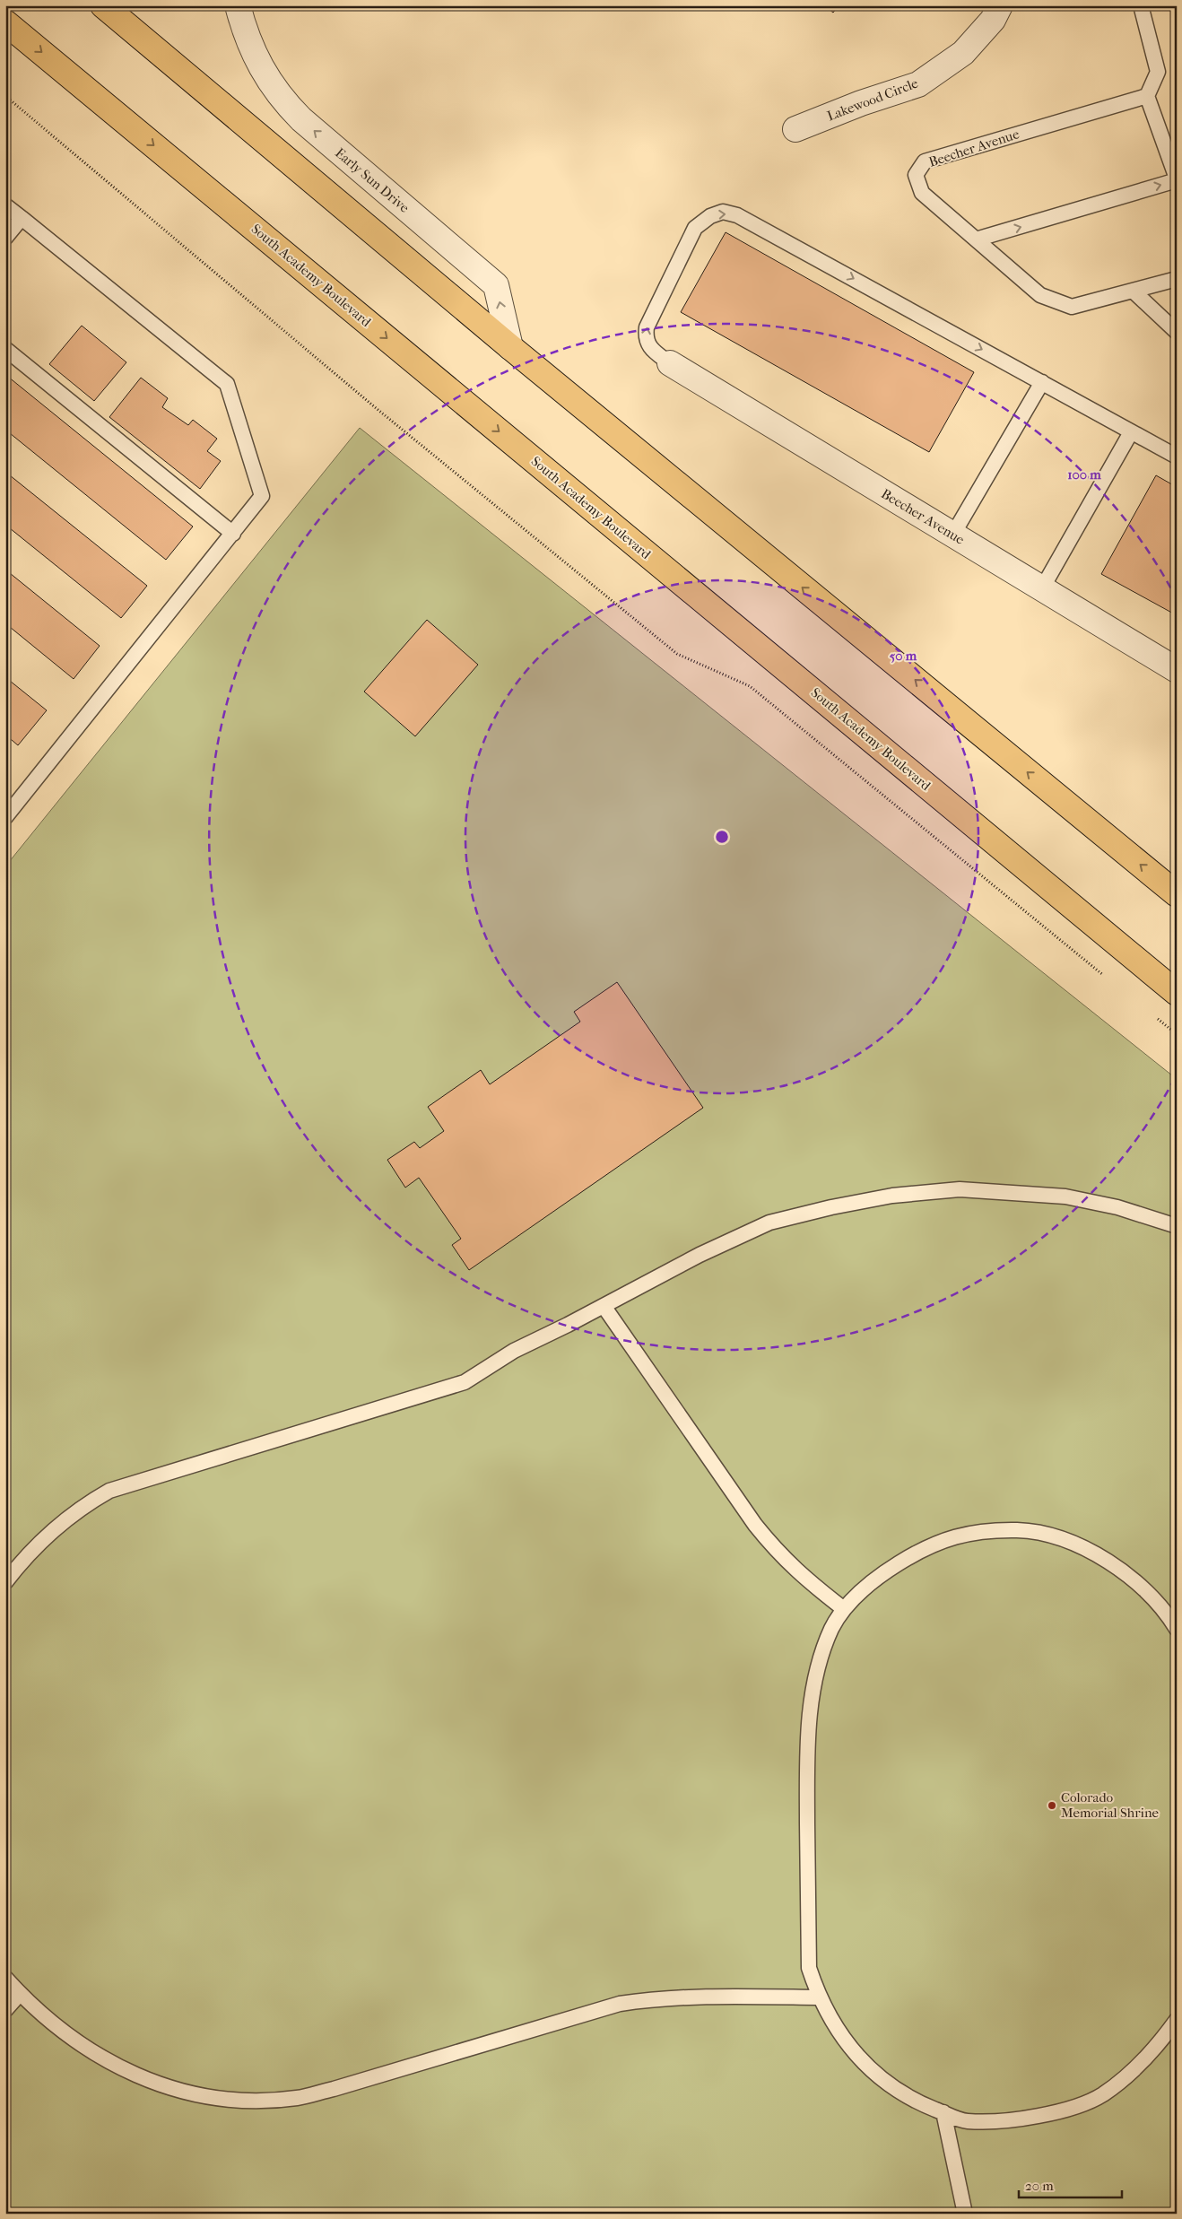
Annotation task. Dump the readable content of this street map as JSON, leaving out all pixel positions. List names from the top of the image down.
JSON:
{
  "streets": {
    "highway": ["South Academy Boulevard"],
    "street": ["Lakewood Circle", "Beecher Avenue", "Early Sun Drive"]
  },
  "one_way": ["Early Sun Drive"],
  "places": ["Colorado Memorial Shrine"],
  "scale_bar": "20 m",
  "rings": ["100 m", "50 m"]
}
